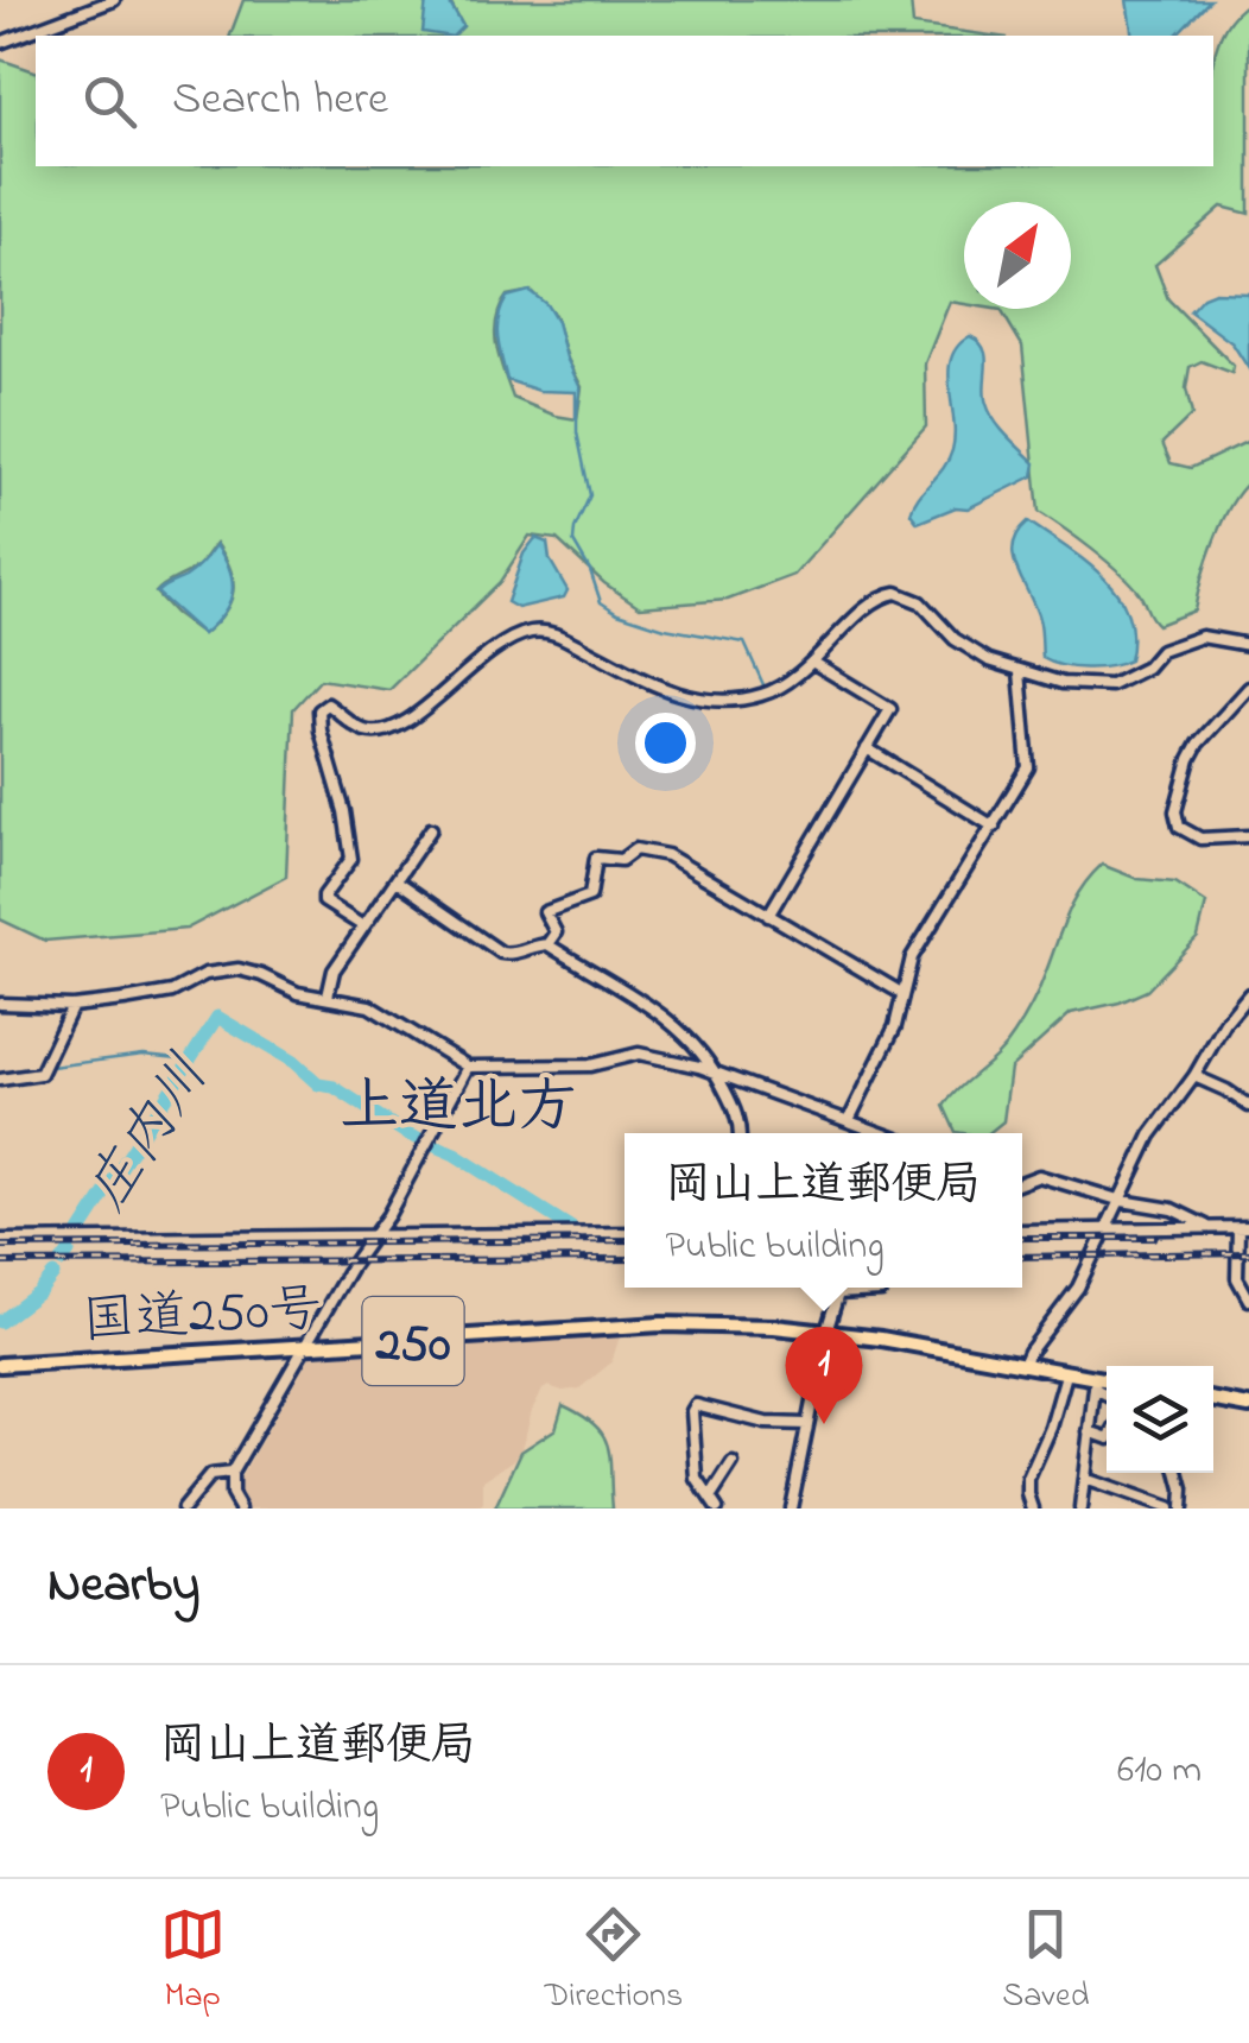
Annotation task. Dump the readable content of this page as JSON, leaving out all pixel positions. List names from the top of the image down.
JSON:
{
  "streets": {
    "highway": ["国道250号", "250"]
  },
  "districts": ["上道北方"],
  "water": ["庄内川"],
  "north": "top right",
  "page": {
    "search": "Search here",
    "popup": ["岡山上道郵便局", "Public building"],
    "pins": "1",
    "heading": "Nearby",
    "list": [
      {
        "mark": "1",
        "name": "岡山上道郵便局",
        "note": "Public building",
        "value": "610 m"
      }
    ],
    "nav": ["Map", "Directions", "Saved"]
  }
}
